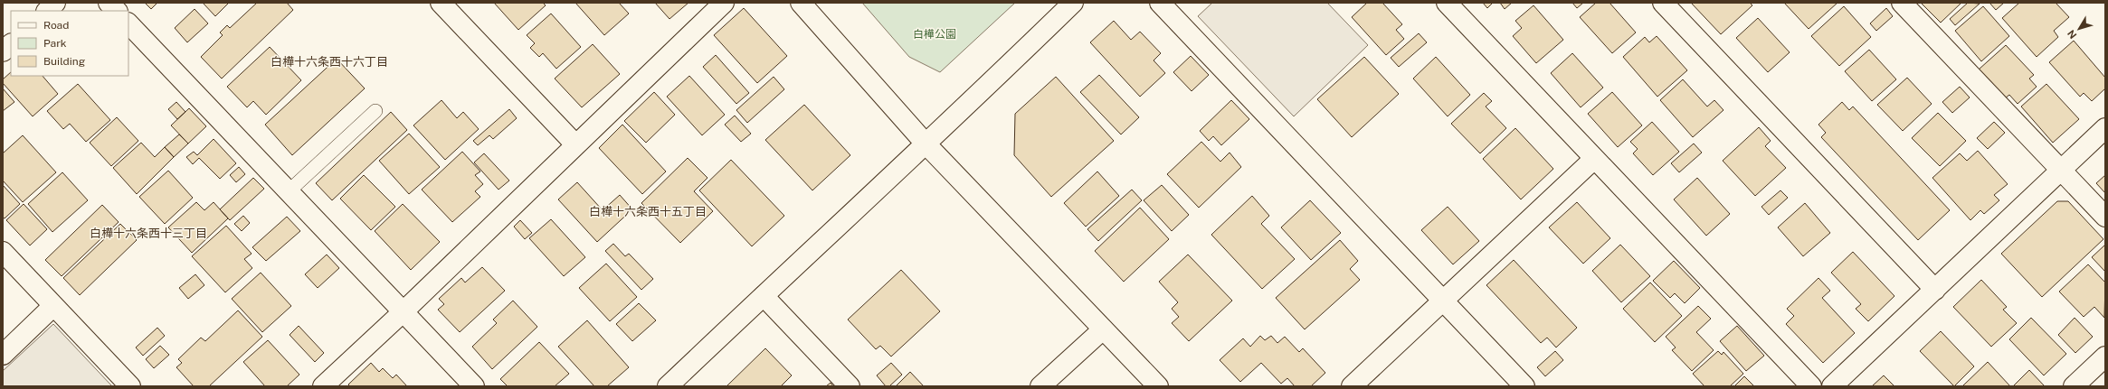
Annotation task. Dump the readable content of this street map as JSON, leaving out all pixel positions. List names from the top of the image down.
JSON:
{
  "districts": ["白樺十六条西十六丁目", "白樺十六条西十五丁目", "白樺十六条西十三丁目"],
  "parks": ["白樺公園"],
  "legend": ["Road", "Park", "Building"],
  "north": "bottom left"
}
